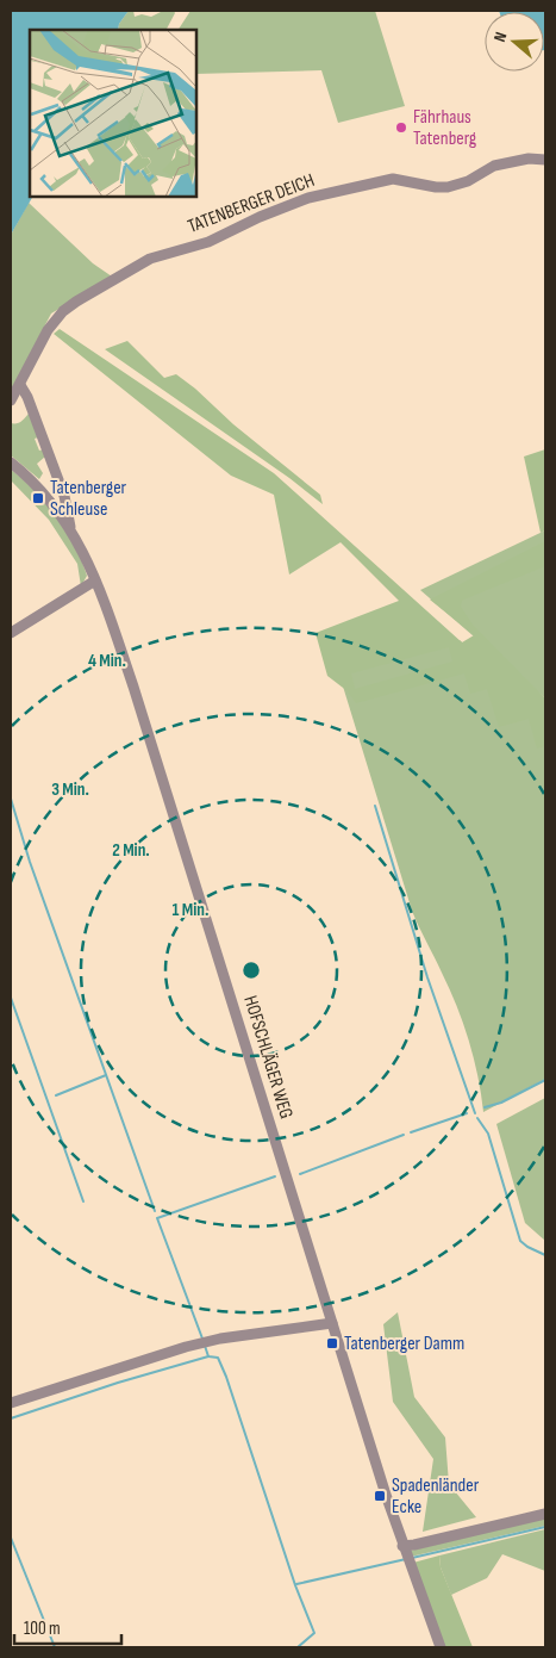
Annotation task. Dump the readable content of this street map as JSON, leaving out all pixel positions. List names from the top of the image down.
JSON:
{
  "streets": {
    "street": ["TATENBERGER DEICH", "HOFSCHLÄGER WEG"]
  },
  "places": {
    "other": ["Fährhaus Tatenberg"],
    "transit": ["Tatenberger Schleuse", "Tatenberger Damm", "Spadenländer Ecke"]
  },
  "scale_bar": "100 m",
  "north": "left",
  "rings": [
    "4 Min.",
    "3 Min.",
    "2 Min.",
    "1 Min."
  ]
}
